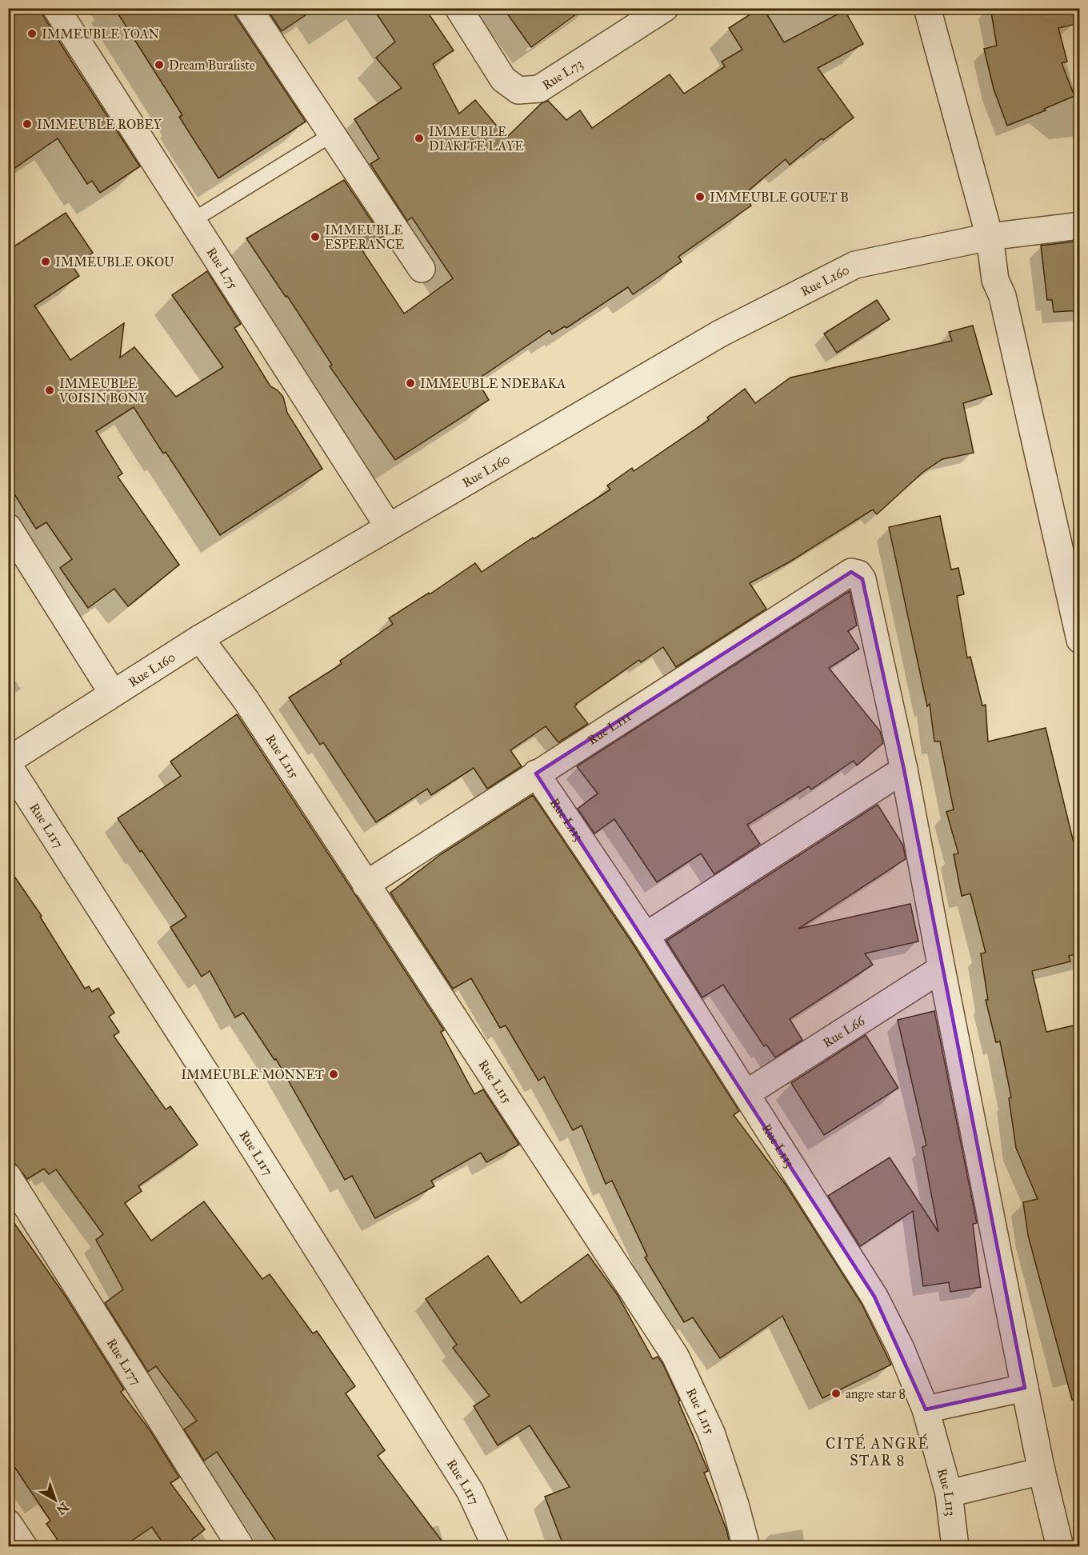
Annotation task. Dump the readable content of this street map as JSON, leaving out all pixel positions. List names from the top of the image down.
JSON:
{
  "streets": {
    "street": [
      "Rue L73",
      "Rue L75",
      "Rue L160",
      "Rue L111",
      "Rue L115",
      "Rue L113",
      "Rue L117",
      "Rue L66",
      "Rue L177"
    ]
  },
  "crossings": [
    ["Rue L75", "Rue L160"],
    ["Rue L160", "Rue L115"],
    ["Rue L111", "Rue L115"],
    ["Rue L111", "Rue L113"],
    ["Rue L113", "Rue L66"]
  ],
  "districts": ["CITÉ ANGRÉ STAR 8"],
  "places": [
    "IMMEUBLE YOAN",
    "Dream Buraliste",
    "IMMEUBLE ROBEY",
    "IMMEUBLE DIAKITE LAYE",
    "IMMEUBLE GOUET B",
    "IMMEUBLE ESPERANCE",
    "IMMEUBLE OKOU",
    "IMMEUBLE NDEBAKA",
    "IMMEUBLE VOISIN BONY",
    "IMMEUBLE MONNET",
    "angre star 8"
  ],
  "north": "bottom right"
}
